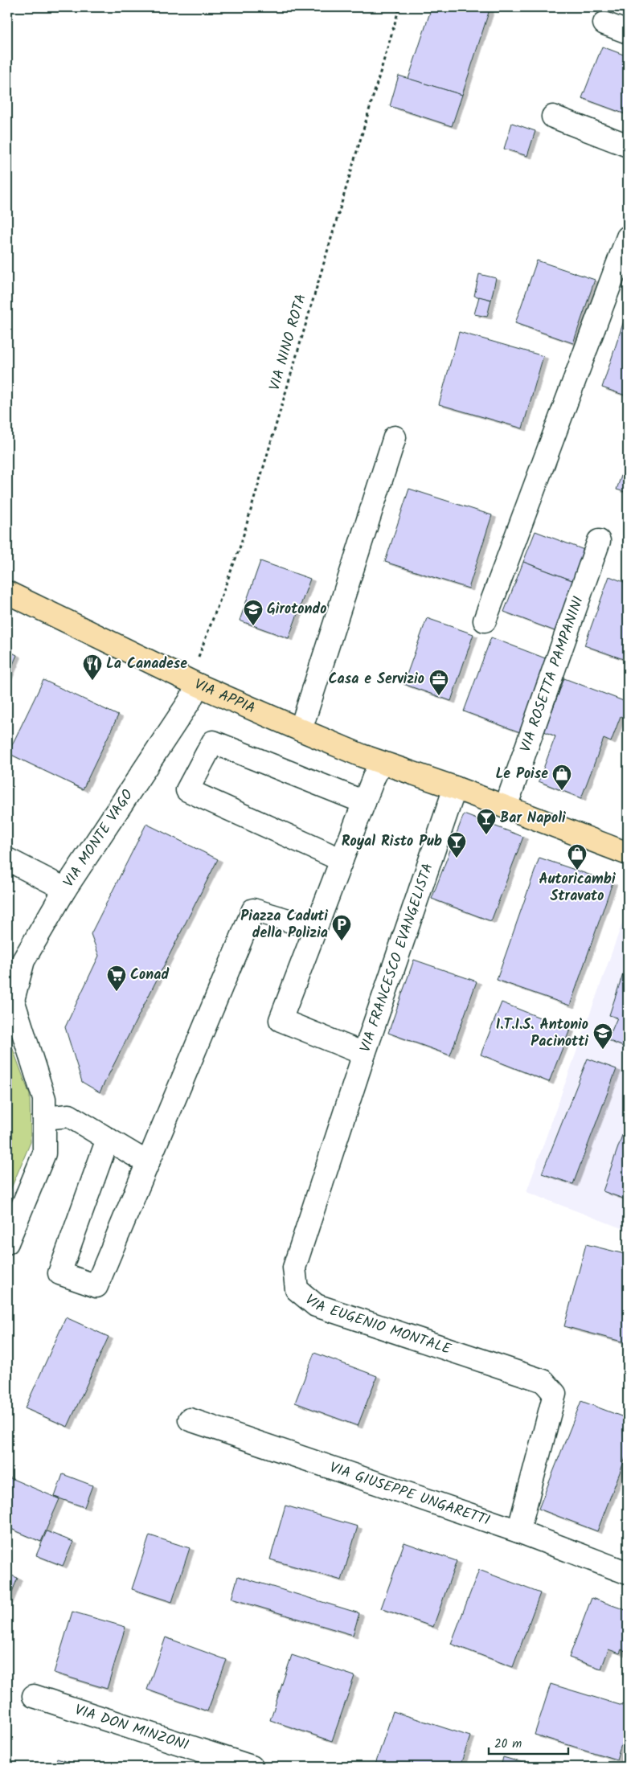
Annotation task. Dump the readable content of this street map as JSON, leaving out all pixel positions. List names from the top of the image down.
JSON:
{
  "streets": {
    "main road": ["VIA APPIA"],
    "street": [
      "VIA ROSETTA PAMPANINI",
      "VIA MONTE VAGO",
      "VIA FRANCESCO EVANGELISTA",
      "VIA EUGENIO MONTALE",
      "VIA GIUSEPPE UNGARETTI",
      "VIA DON MINZONI"
    ],
    "path": ["VIA NINO ROTA"]
  },
  "crossings": [
    ["VIA NINO ROTA", "VIA APPIA"],
    ["VIA NINO ROTA", "VIA MONTE VAGO"],
    ["VIA ROSETTA PAMPANINI", "VIA APPIA"],
    ["VIA APPIA", "VIA MONTE VAGO"],
    ["VIA APPIA", "VIA FRANCESCO EVANGELISTA"],
    ["VIA FRANCESCO EVANGELISTA", "VIA EUGENIO MONTALE"],
    ["VIA EUGENIO MONTALE", "VIA GIUSEPPE UNGARETTI"]
  ],
  "places": {
    "school or university": ["Girotondo", "I.T.I.S. Antonio Pacinotti"],
    "restaurant": ["La Canadese"],
    "office": ["Casa e Servizio"],
    "shop": ["Le Poise", "Autoricambi Stravato"],
    "bar": ["Bar Napoli", "Royal Risto Pub"],
    "parking": ["Piazza Caduti della Polizia"],
    "supermarket": ["Conad"]
  },
  "scale_bar": "20 m"
}
